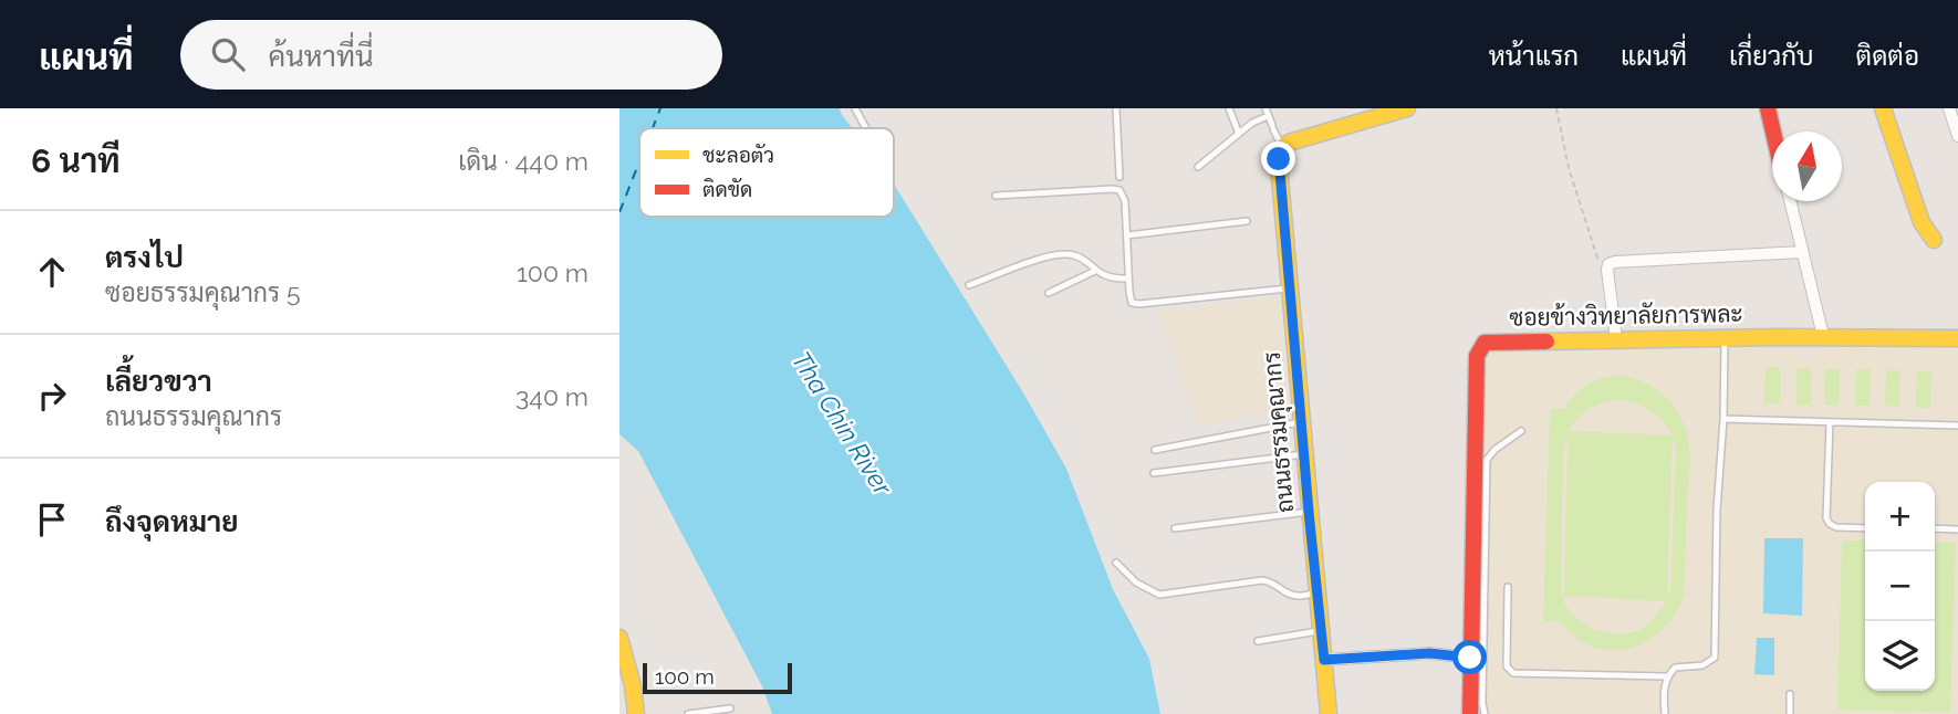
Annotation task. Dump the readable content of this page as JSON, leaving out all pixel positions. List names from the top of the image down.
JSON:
{
  "streets": {
    "street": ["ซอยข้างวิทยาลัยการพละ", "ถนนธรรมคุณากร"]
  },
  "water": ["Tha Chin River"],
  "legend": ["ชะลอตัว", "ติดขัด"],
  "scale_bar": "100 m",
  "north": "top",
  "page": {
    "header": "แผนที่",
    "search": "ค้นหาที่นี่",
    "nav": [
      "หน้าแรก",
      "แผนที่",
      "เกี่ยวกับ",
      "ติดต่อ"
    ],
    "heading": ["6 นาที", "เดิน · 440 m"],
    "list": [
      ["ตรงไป", "ซอยธรรมคุณากร 5", "100 m"],
      ["เลี้ยวขวา", "ถนนธรรมคุณากร", "340 m"],
      "ถึงจุดหมาย"
    ],
    "map_buttons": ["+", "−"],
    "scale": "100 m"
  }
}
